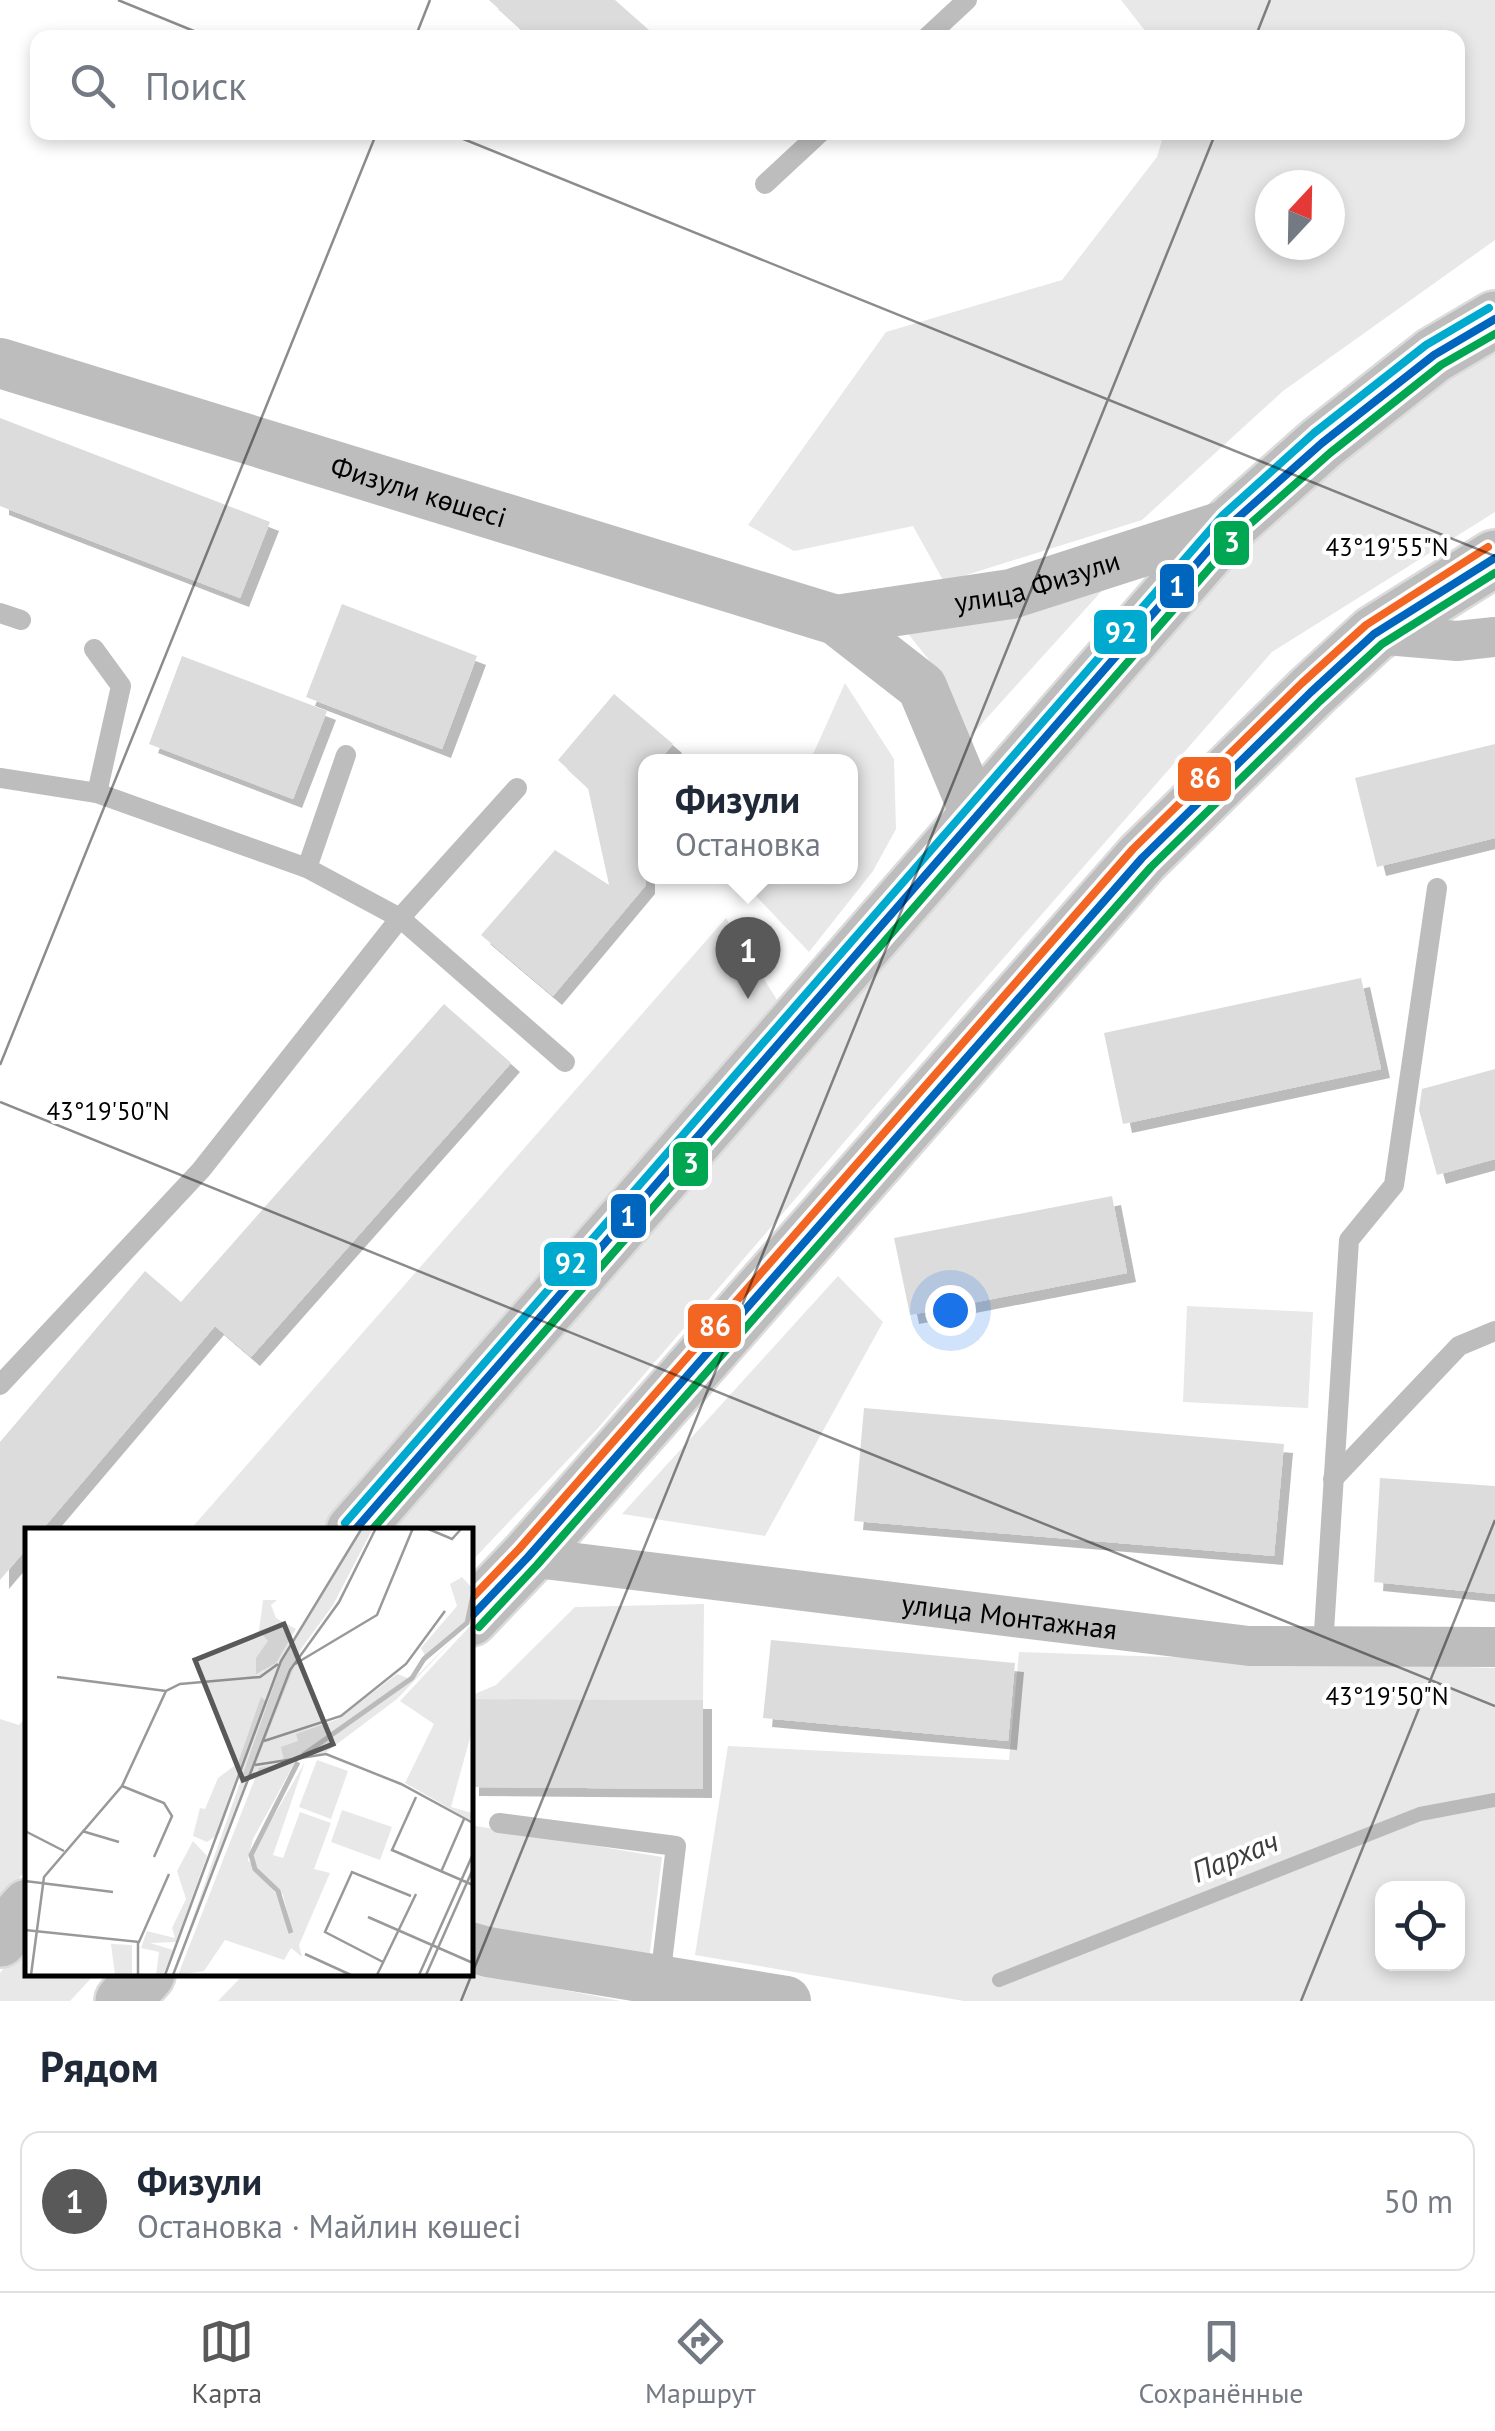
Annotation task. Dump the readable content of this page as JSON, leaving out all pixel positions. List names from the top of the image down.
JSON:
{
  "streets": {
    "street": ["Физули көшесі", "улица Физули", "улица Монтажная"]
  },
  "crossings": [
    ["Физули көшесі", "улица Физули"]
  ],
  "water": ["Пархач"],
  "lines": [
    "transit line 92",
    "transit line 1",
    "transit line 3",
    "transit line 86"
  ],
  "north": "top",
  "page": {
    "search": "Поиск",
    "popup": ["Физули", "Остановка"],
    "pins": "1",
    "heading": "Рядом",
    "list": [
      {
        "mark": "1",
        "name": "Физули",
        "note": "Остановка · Майлин көшесі",
        "value": "50 m"
      }
    ],
    "nav": ["Карта", "Маршрут", "Сохранённые"]
  },
  "coordinates": ["43°19'55\"N", "43°19'50\"N"]
}
